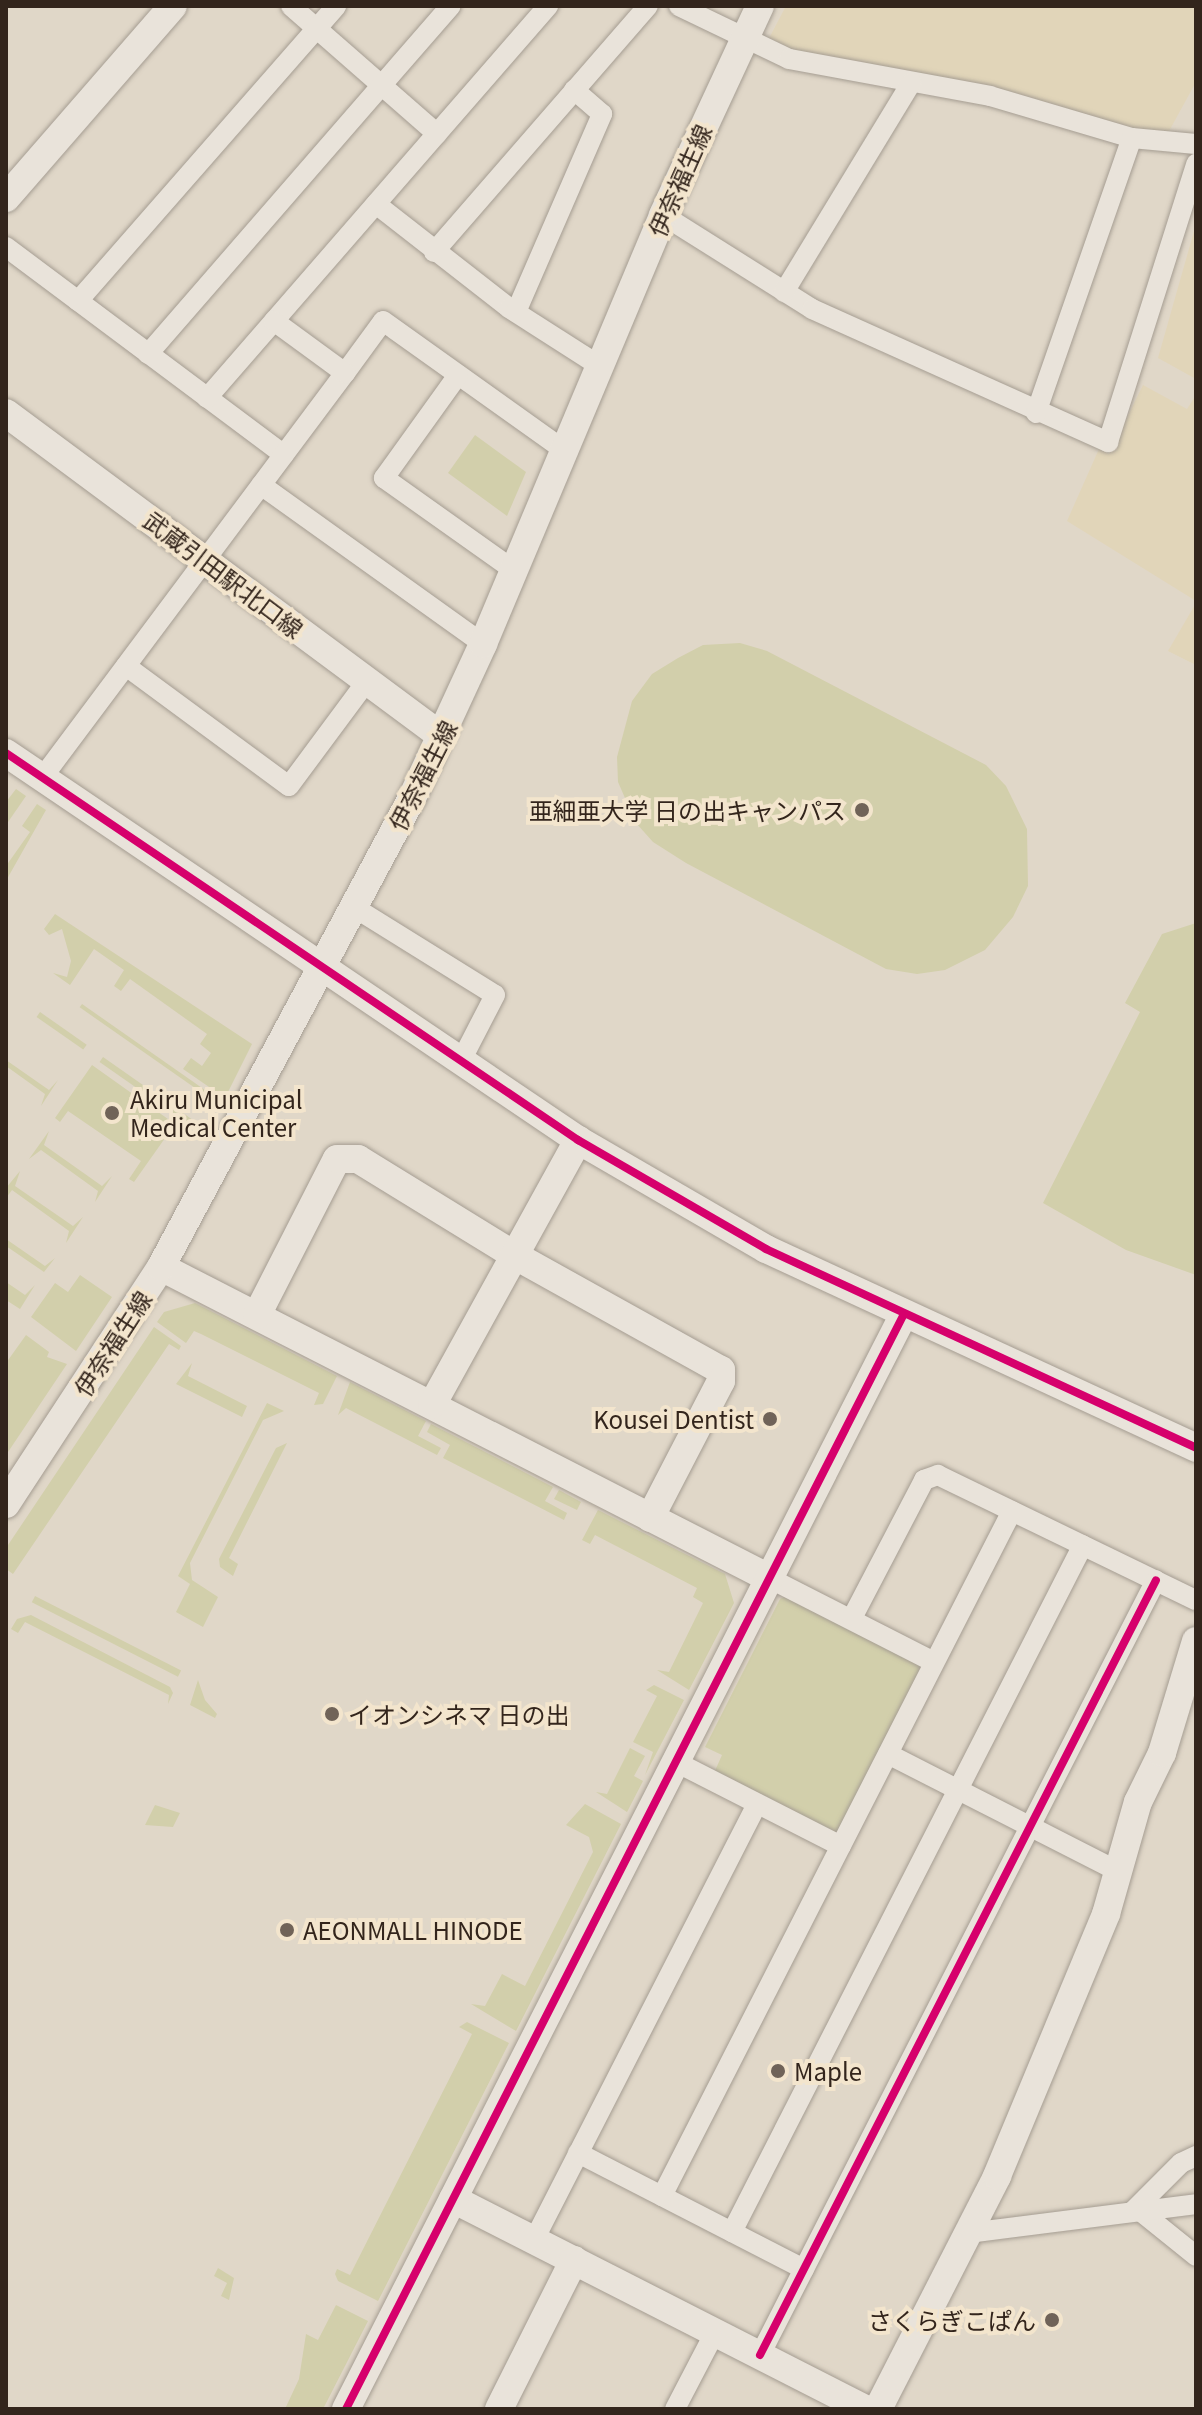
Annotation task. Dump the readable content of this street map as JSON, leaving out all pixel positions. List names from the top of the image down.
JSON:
{
  "streets": {
    "street": ["伊奈福生線", "武蔵引田駅北口線"]
  },
  "crossings": [
    ["伊奈福生線", "武蔵引田駅北口線"]
  ],
  "places": [
    "亜細亜大学 日の出キャンパス",
    "Akiru Municipal Medical Center",
    "Kousei Dentist",
    "イオンシネマ 日の出",
    "AEONMALL HINODE",
    "Maple",
    "さくらぎこぱん"
  ]
}
